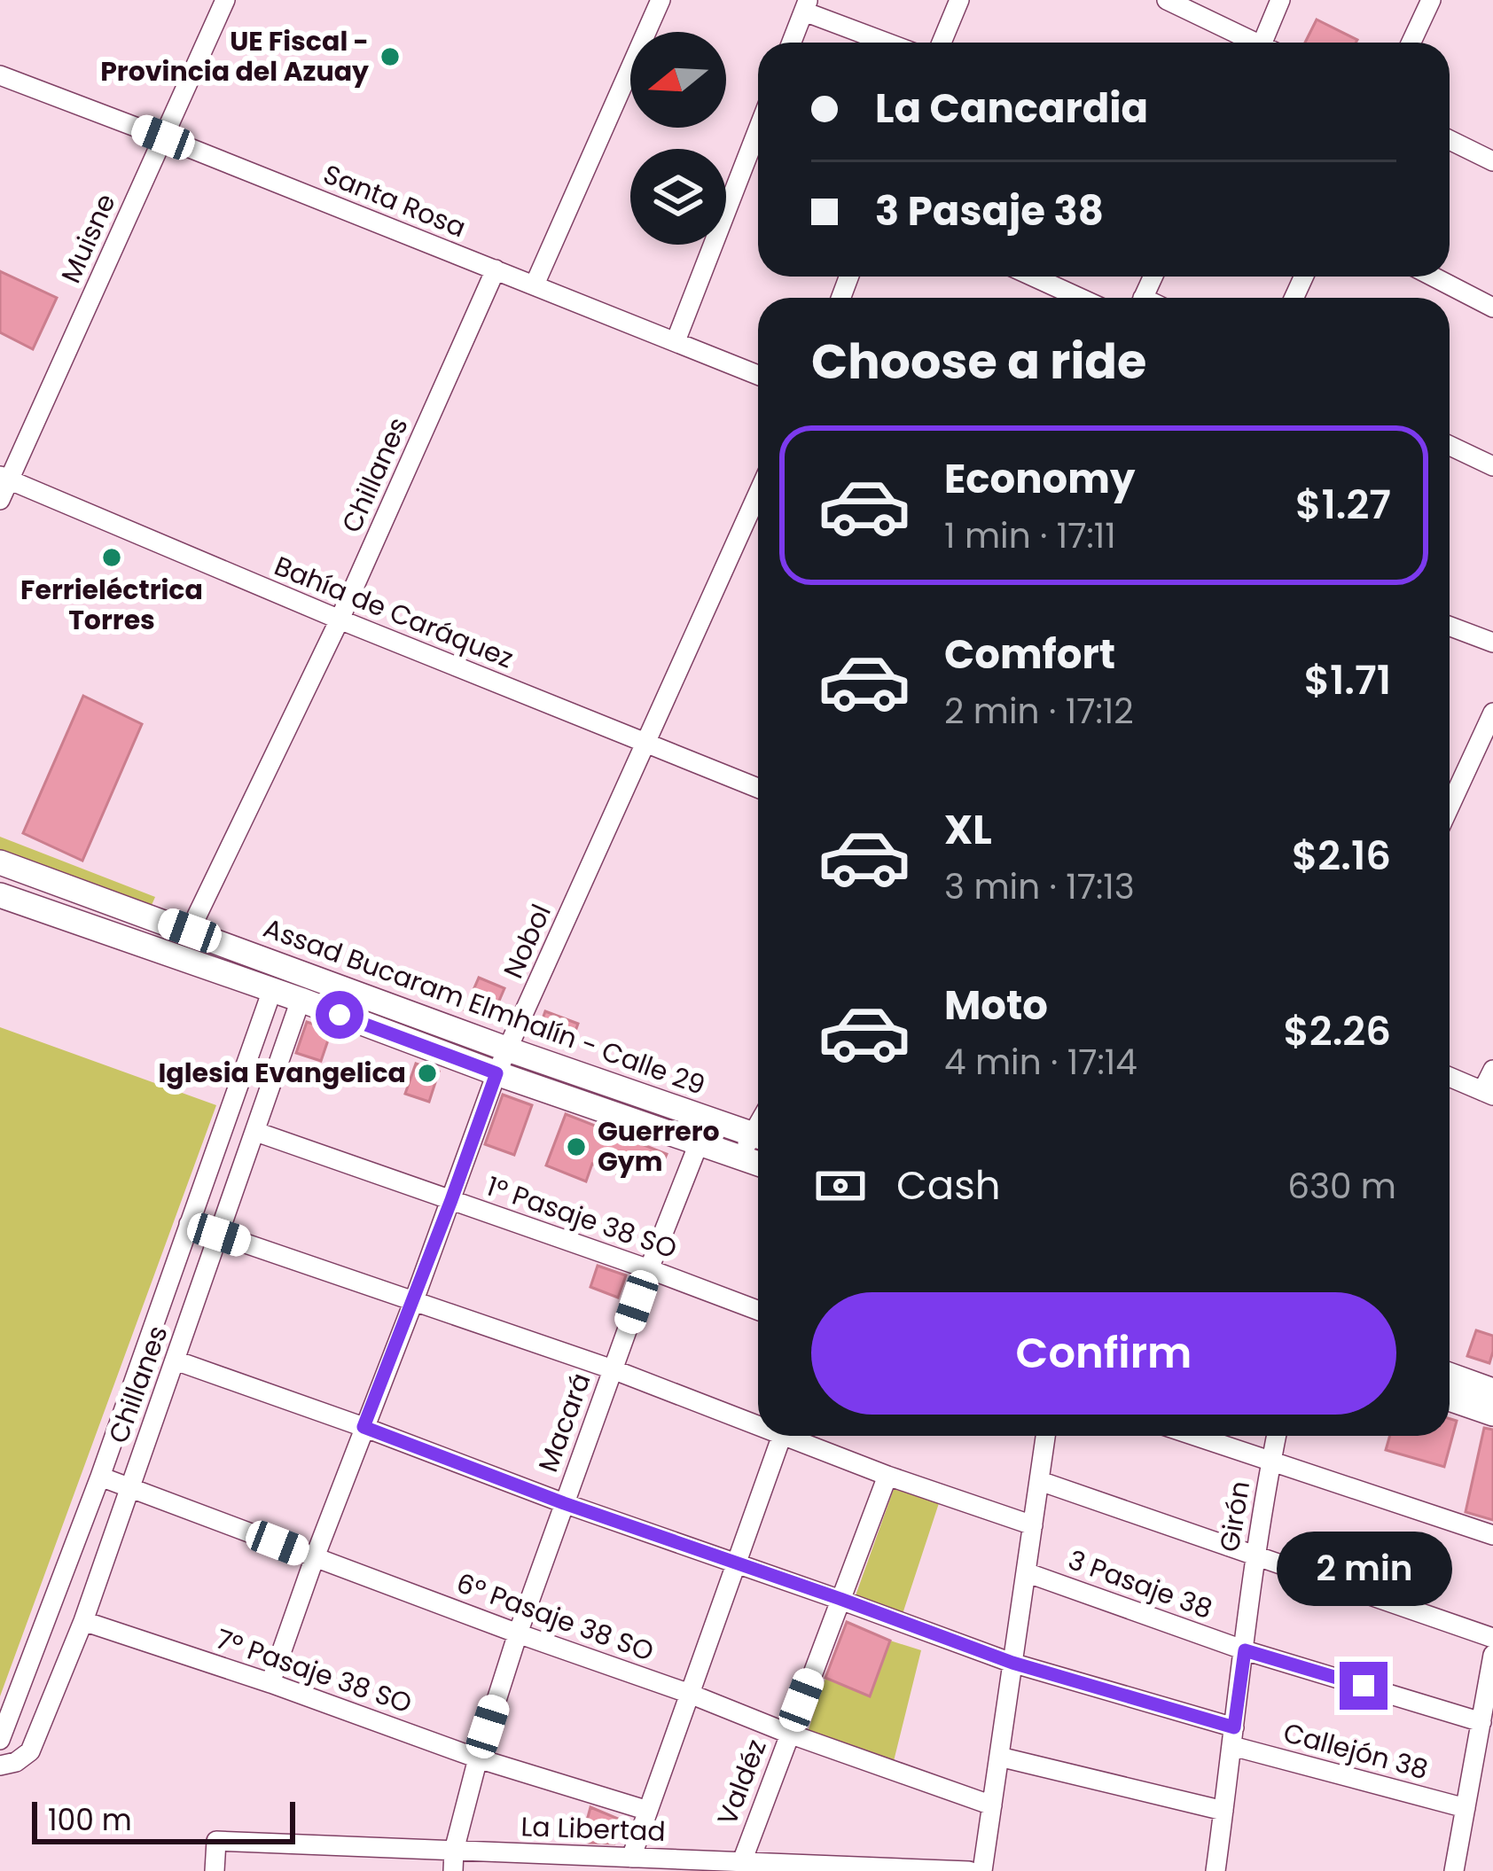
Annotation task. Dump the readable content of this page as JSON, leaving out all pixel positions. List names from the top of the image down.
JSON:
{
  "streets": {
    "main road": ["Assad Bucaram Elmhalín - Calle 29"],
    "street": [
      "Santa Rosa",
      "Muisne",
      "Chillanes",
      "Bahía de Caráquez",
      "Nobol",
      "1º Pasaje 38 SO",
      "Macará",
      "Girón",
      "3 Pasaje 38",
      "6º Pasaje 38 SO",
      "7º Pasaje 38 SO",
      "Callejón 38",
      "Valdéz",
      "La Libertad"
    ]
  },
  "crossings": [
    ["Santa Rosa", "Muisne"],
    ["Santa Rosa", "Chillanes"],
    ["Muisne", "Bahía de Caráquez"],
    ["Chillanes", "Bahía de Caráquez"],
    ["Chillanes", "Assad Bucaram Elmhalín - Calle 29"],
    ["Chillanes", "1º Pasaje 38 SO"],
    ["Chillanes", "6º Pasaje 38 SO"],
    ["Chillanes", "7º Pasaje 38 SO"],
    ["Chillanes", "Callejón 38"],
    ["Bahía de Caráquez", "Nobol"],
    ["Nobol", "Assad Bucaram Elmhalín - Calle 29"],
    ["Nobol", "1º Pasaje 38 SO"],
    ["Nobol", "6º Pasaje 38 SO"],
    ["Nobol", "7º Pasaje 38 SO"],
    ["Nobol", "Callejón 38"],
    ["Assad Bucaram Elmhalín - Calle 29", "Macará"],
    ["1º Pasaje 38 SO", "Macará"],
    ["Macará", "6º Pasaje 38 SO"],
    ["Macará", "7º Pasaje 38 SO"],
    ["Macará", "Callejón 38"],
    ["Macará", "La Libertad"],
    ["Girón", "3 Pasaje 38"],
    ["Girón", "Callejón 38"],
    ["6º Pasaje 38 SO", "Valdéz"],
    ["Callejón 38", "Valdéz"],
    ["Valdéz", "La Libertad"]
  ],
  "places": [
    "UE Fiscal - Provincia del Azuay",
    "Ferrieléctrica Torres",
    "Iglesia Evangelica",
    "Guerrero Gym"
  ],
  "scale_bar": "100 m",
  "north": "left",
  "page": {
    "banner": ["La Cancardia", "3 Pasaje 38"],
    "heading": "Choose a ride",
    "list": [
      {
        "name": "Economy",
        "note": "1 min · 17:11",
        "value": "$1.27"
      },
      {
        "name": "Comfort",
        "note": "2 min · 17:12",
        "value": "$1.71"
      },
      {
        "name": "XL",
        "note": "3 min · 17:13",
        "value": "$2.16"
      },
      {
        "name": "Moto",
        "note": "4 min · 17:14",
        "value": "$2.26"
      }
    ],
    "pay": ["Cash", "630 m"],
    "buttons": "Confirm",
    "bubble": "2 min",
    "scale": "100 m"
  }
}
